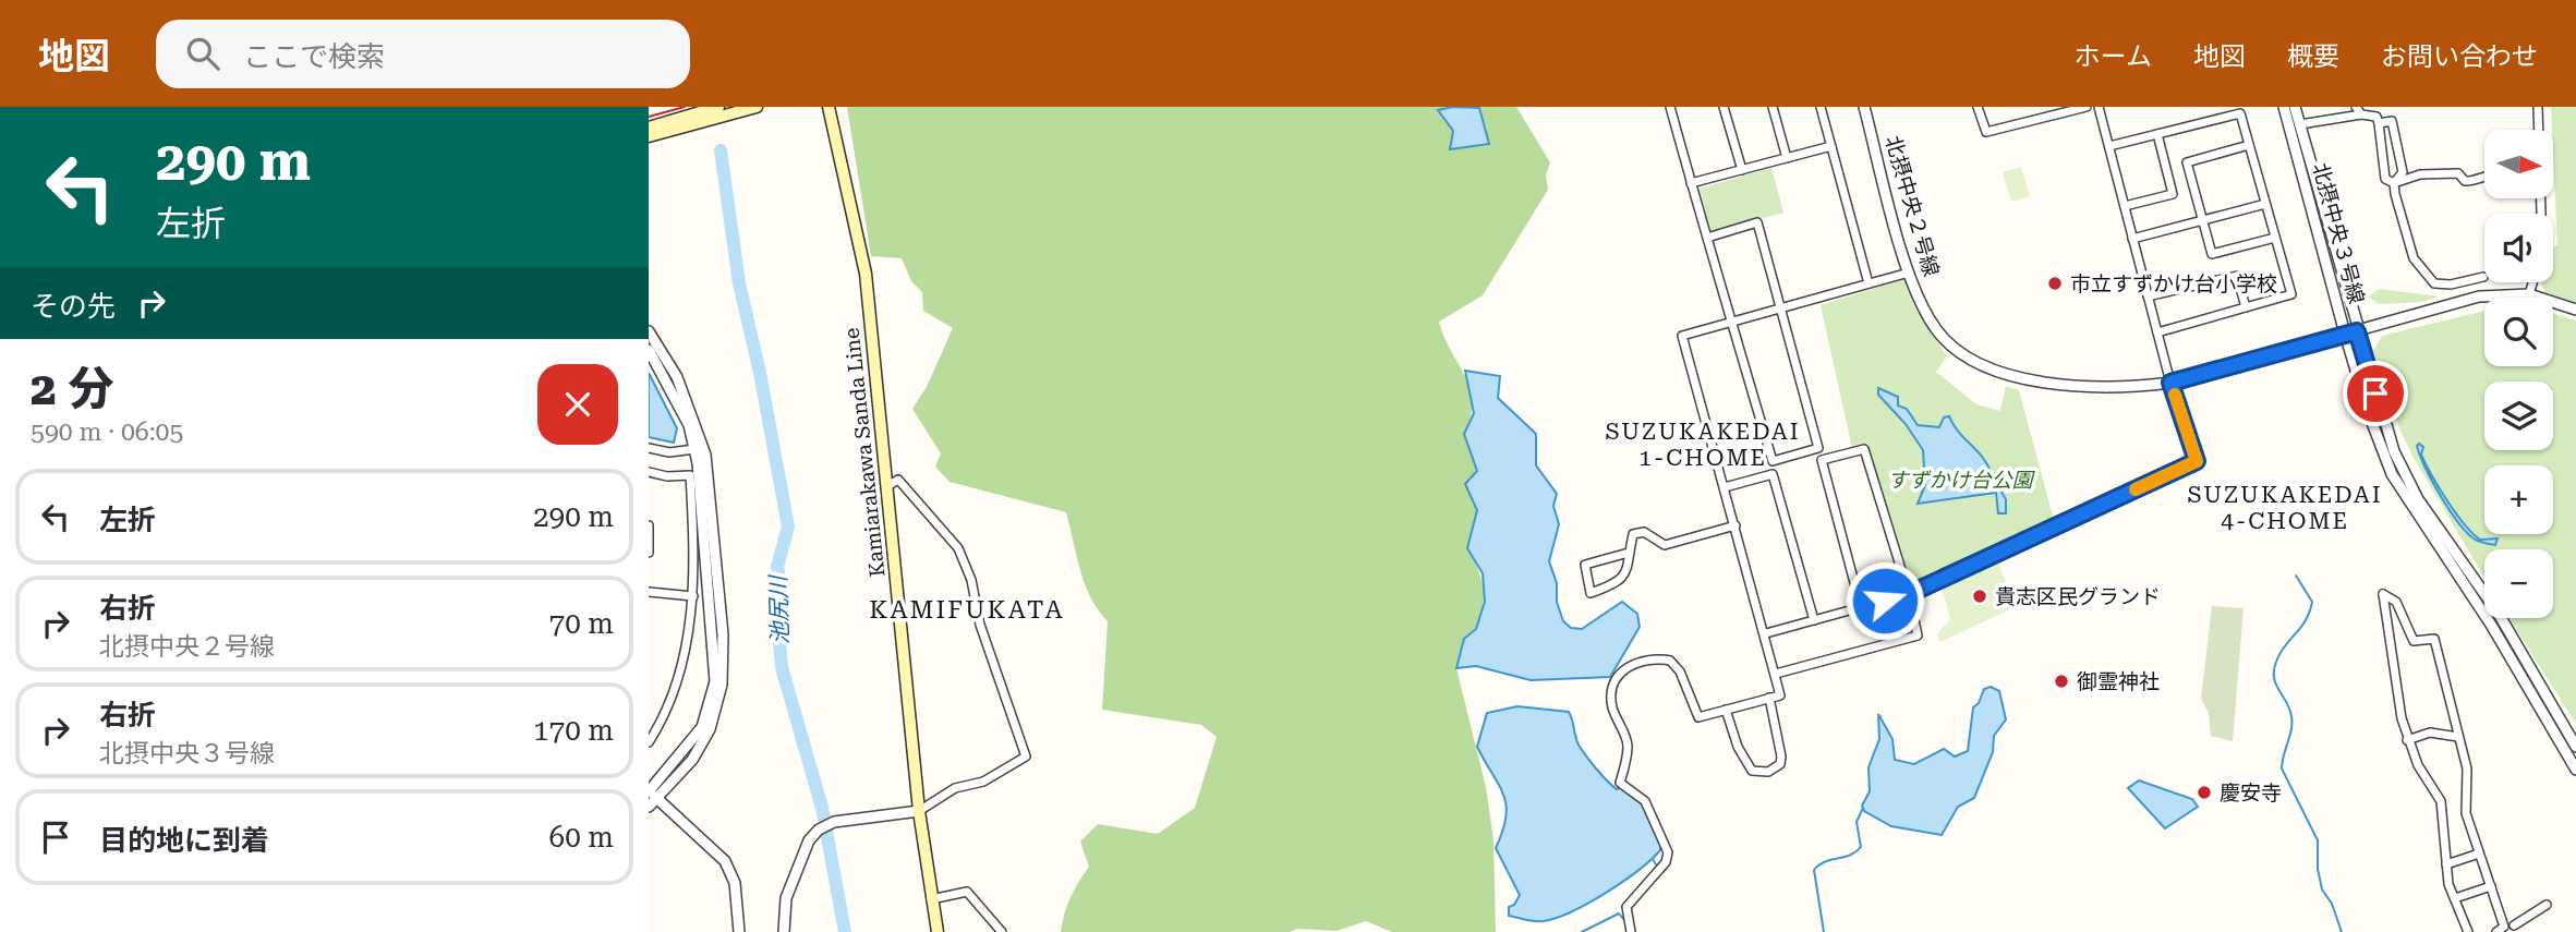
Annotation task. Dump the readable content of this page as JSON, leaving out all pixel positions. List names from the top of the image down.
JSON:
{
  "streets": {
    "main road": ["Kamiarakawa Sanda Line"],
    "street": ["北摂中央２号線", "北摂中央３号線"]
  },
  "crossings": [
    ["北摂中央２号線", "北摂中央３号線"]
  ],
  "districts": ["SUZUKAKEDAI 1-CHOME", "SUZUKAKEDAI 4-CHOME", "KAMIFUKATA"],
  "water": ["池尻川"],
  "parks": ["すずかけ台公園"],
  "places": [
    "市立すずかけ台小学校",
    "貴志区民グランド",
    "御霊神社",
    "慶安寺"
  ],
  "north": "right",
  "page": {
    "header": "地図",
    "search": "ここで検索",
    "nav": [
      "ホーム",
      "地図",
      "概要",
      "お問い合わせ"
    ],
    "turn": ["290 m", "左折"],
    "map_buttons": ["+", "−"],
    "then": "その先",
    "heading": ["2 分", "590 m · 06:05"],
    "list": [
      {
        "name": "左折",
        "value": "290 m"
      },
      {
        "name": "右折",
        "note": "北摂中央２号線",
        "value": "70 m"
      },
      {
        "name": "右折",
        "note": "北摂中央３号線",
        "value": "170 m"
      },
      {
        "name": "目的地に到着",
        "value": "60 m"
      }
    ]
  }
}
